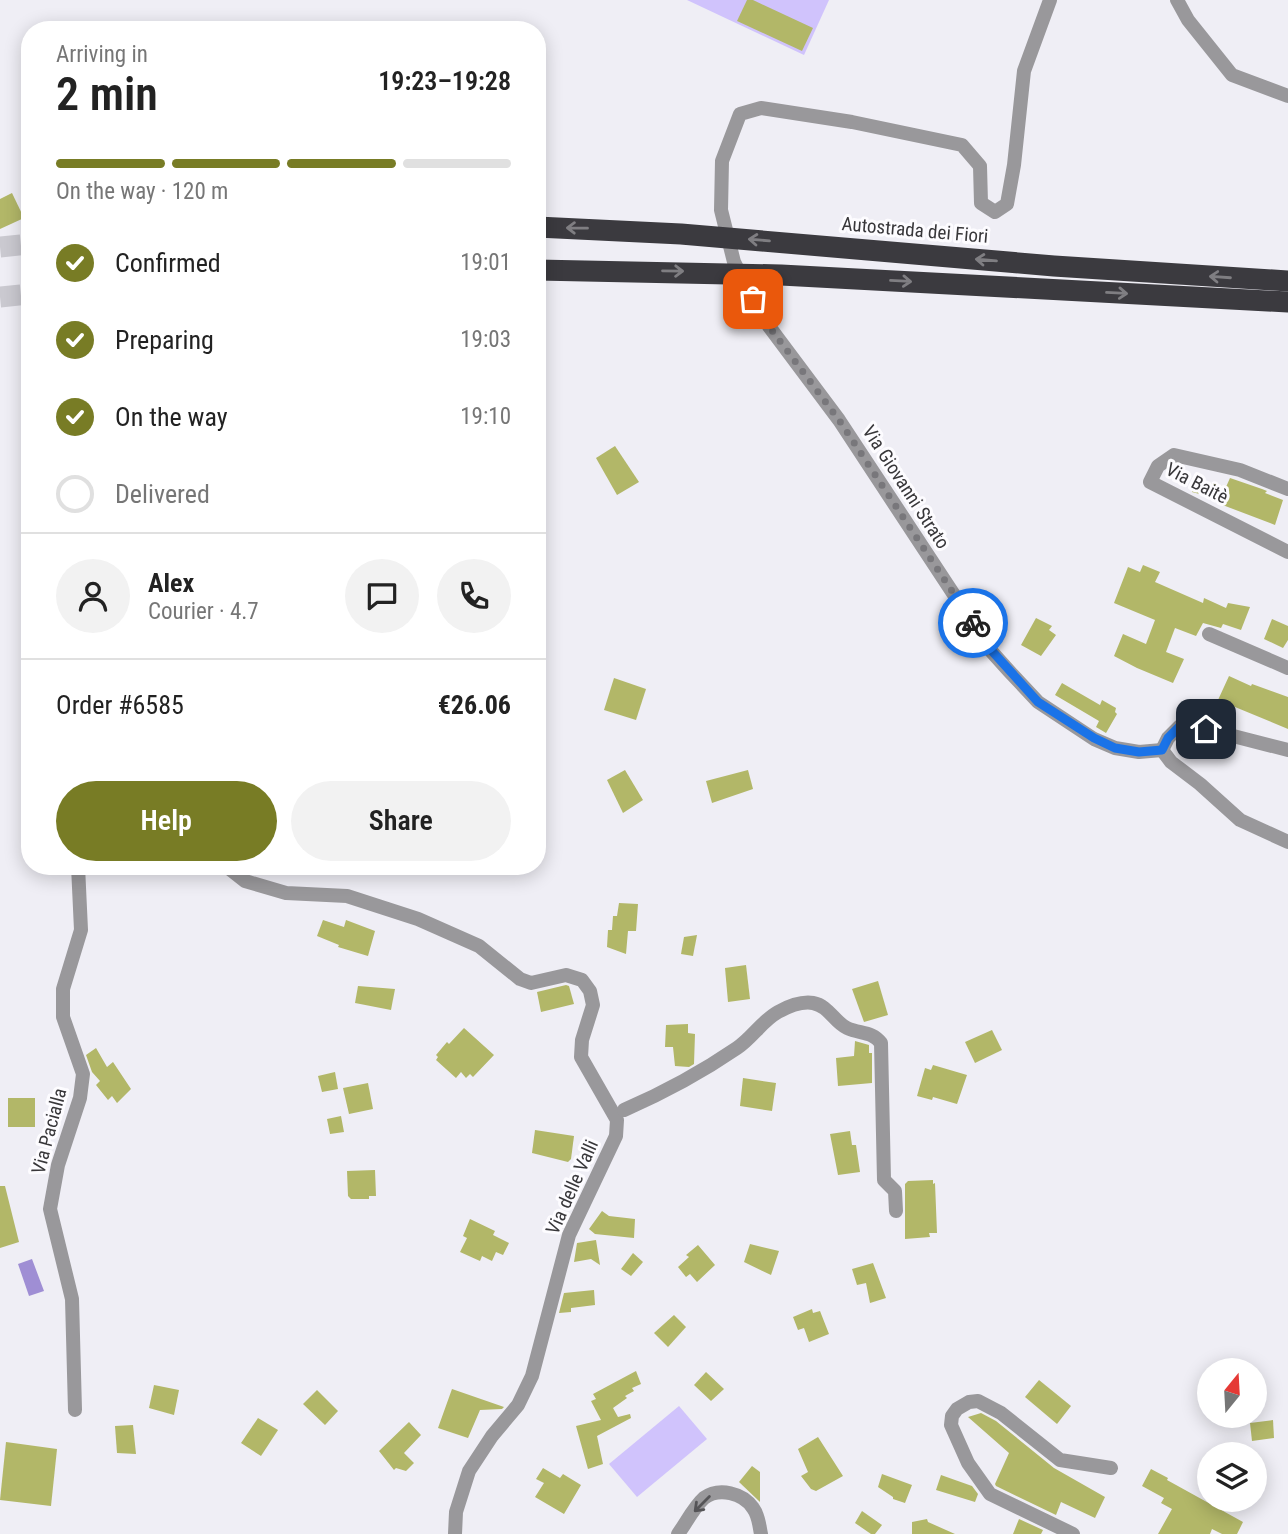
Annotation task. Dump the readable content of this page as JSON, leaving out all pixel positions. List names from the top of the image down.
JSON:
{
  "streets": {
    "highway": ["Autostrada dei Fiori"],
    "street": [
      "Via Baitè",
      "Via Giovanni Strato",
      "Via Pacialla",
      "Via delle Valli"
    ]
  },
  "north": "top",
  "page": {
    "heading": ["2 min", "Arriving in", "19:23–19:28"],
    "panel": [
      "Alex",
      "Courier · 4.7",
      "Order #6585",
      "€26.06"
    ],
    "bar": "On the way · 120 m",
    "list": [
      ["Confirmed", "19:01"],
      ["Preparing", "19:03"],
      ["On the way", "19:10"],
      "Delivered"
    ],
    "buttons": ["Help", "Share"]
  }
}
